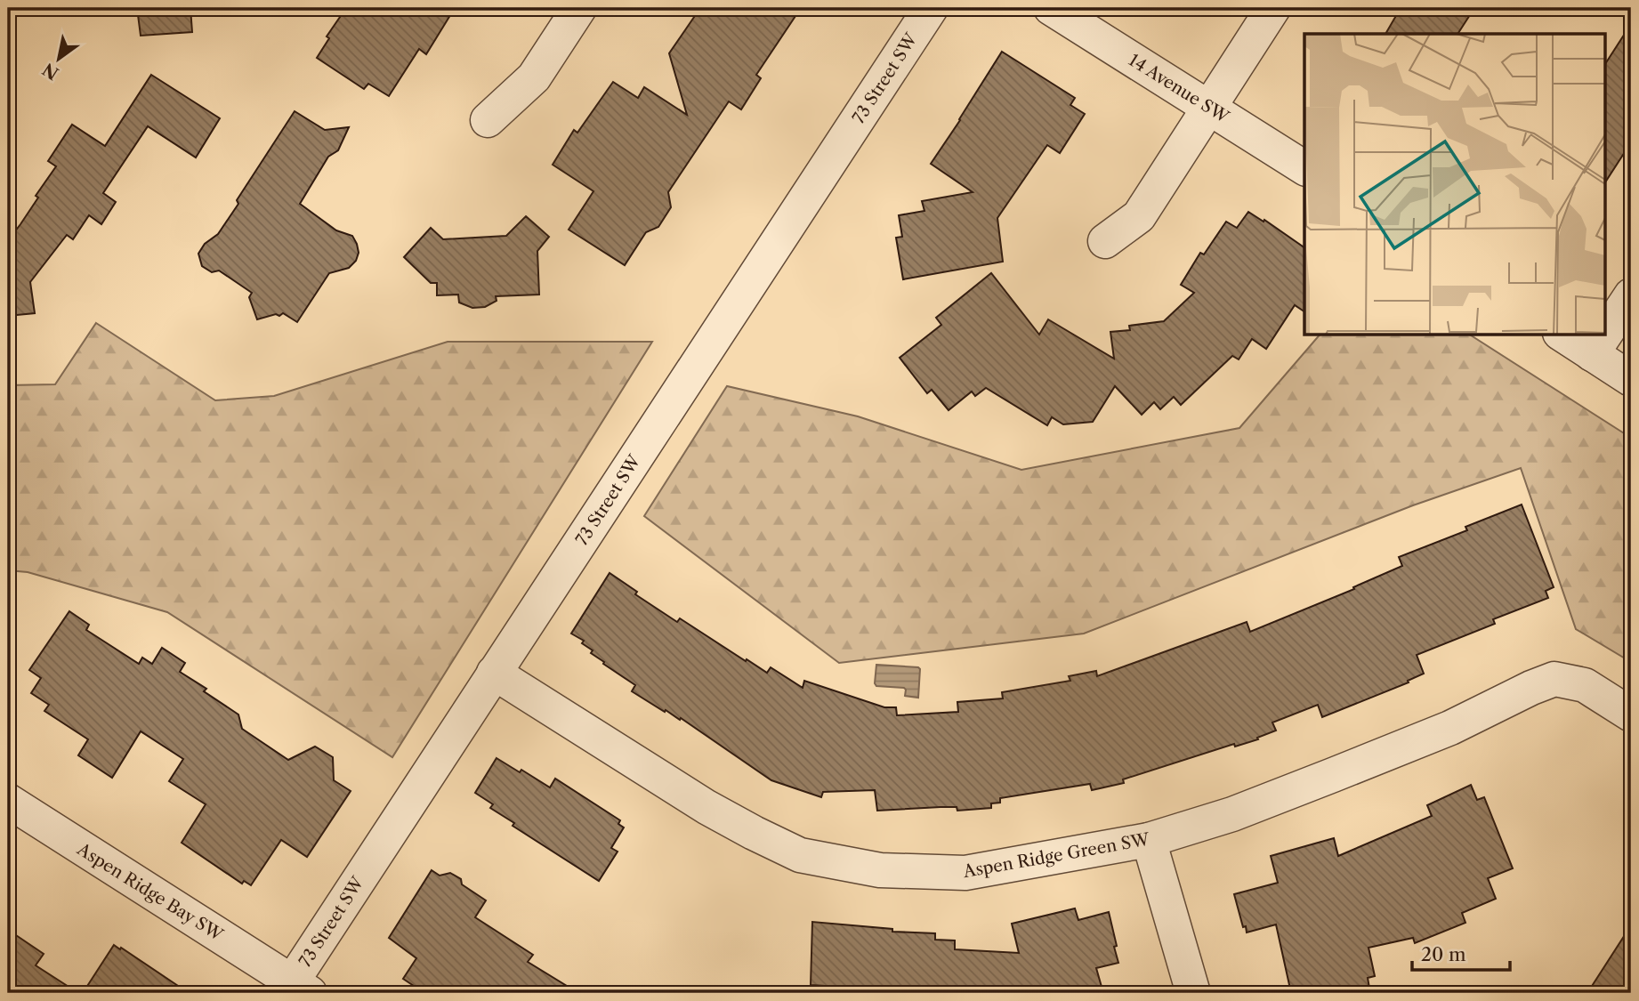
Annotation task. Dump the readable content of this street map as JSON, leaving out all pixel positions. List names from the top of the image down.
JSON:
{
  "streets": {
    "street": [
      "73 Street SW",
      "14 Avenue SW",
      "Aspen Ridge Green SW",
      "Aspen Ridge Bay SW"
    ]
  },
  "crossings": [
    ["73 Street SW", "Aspen Ridge Green SW"],
    ["73 Street SW", "Aspen Ridge Bay SW"]
  ],
  "scale_bar": "20 m",
  "north": "bottom left"
}
